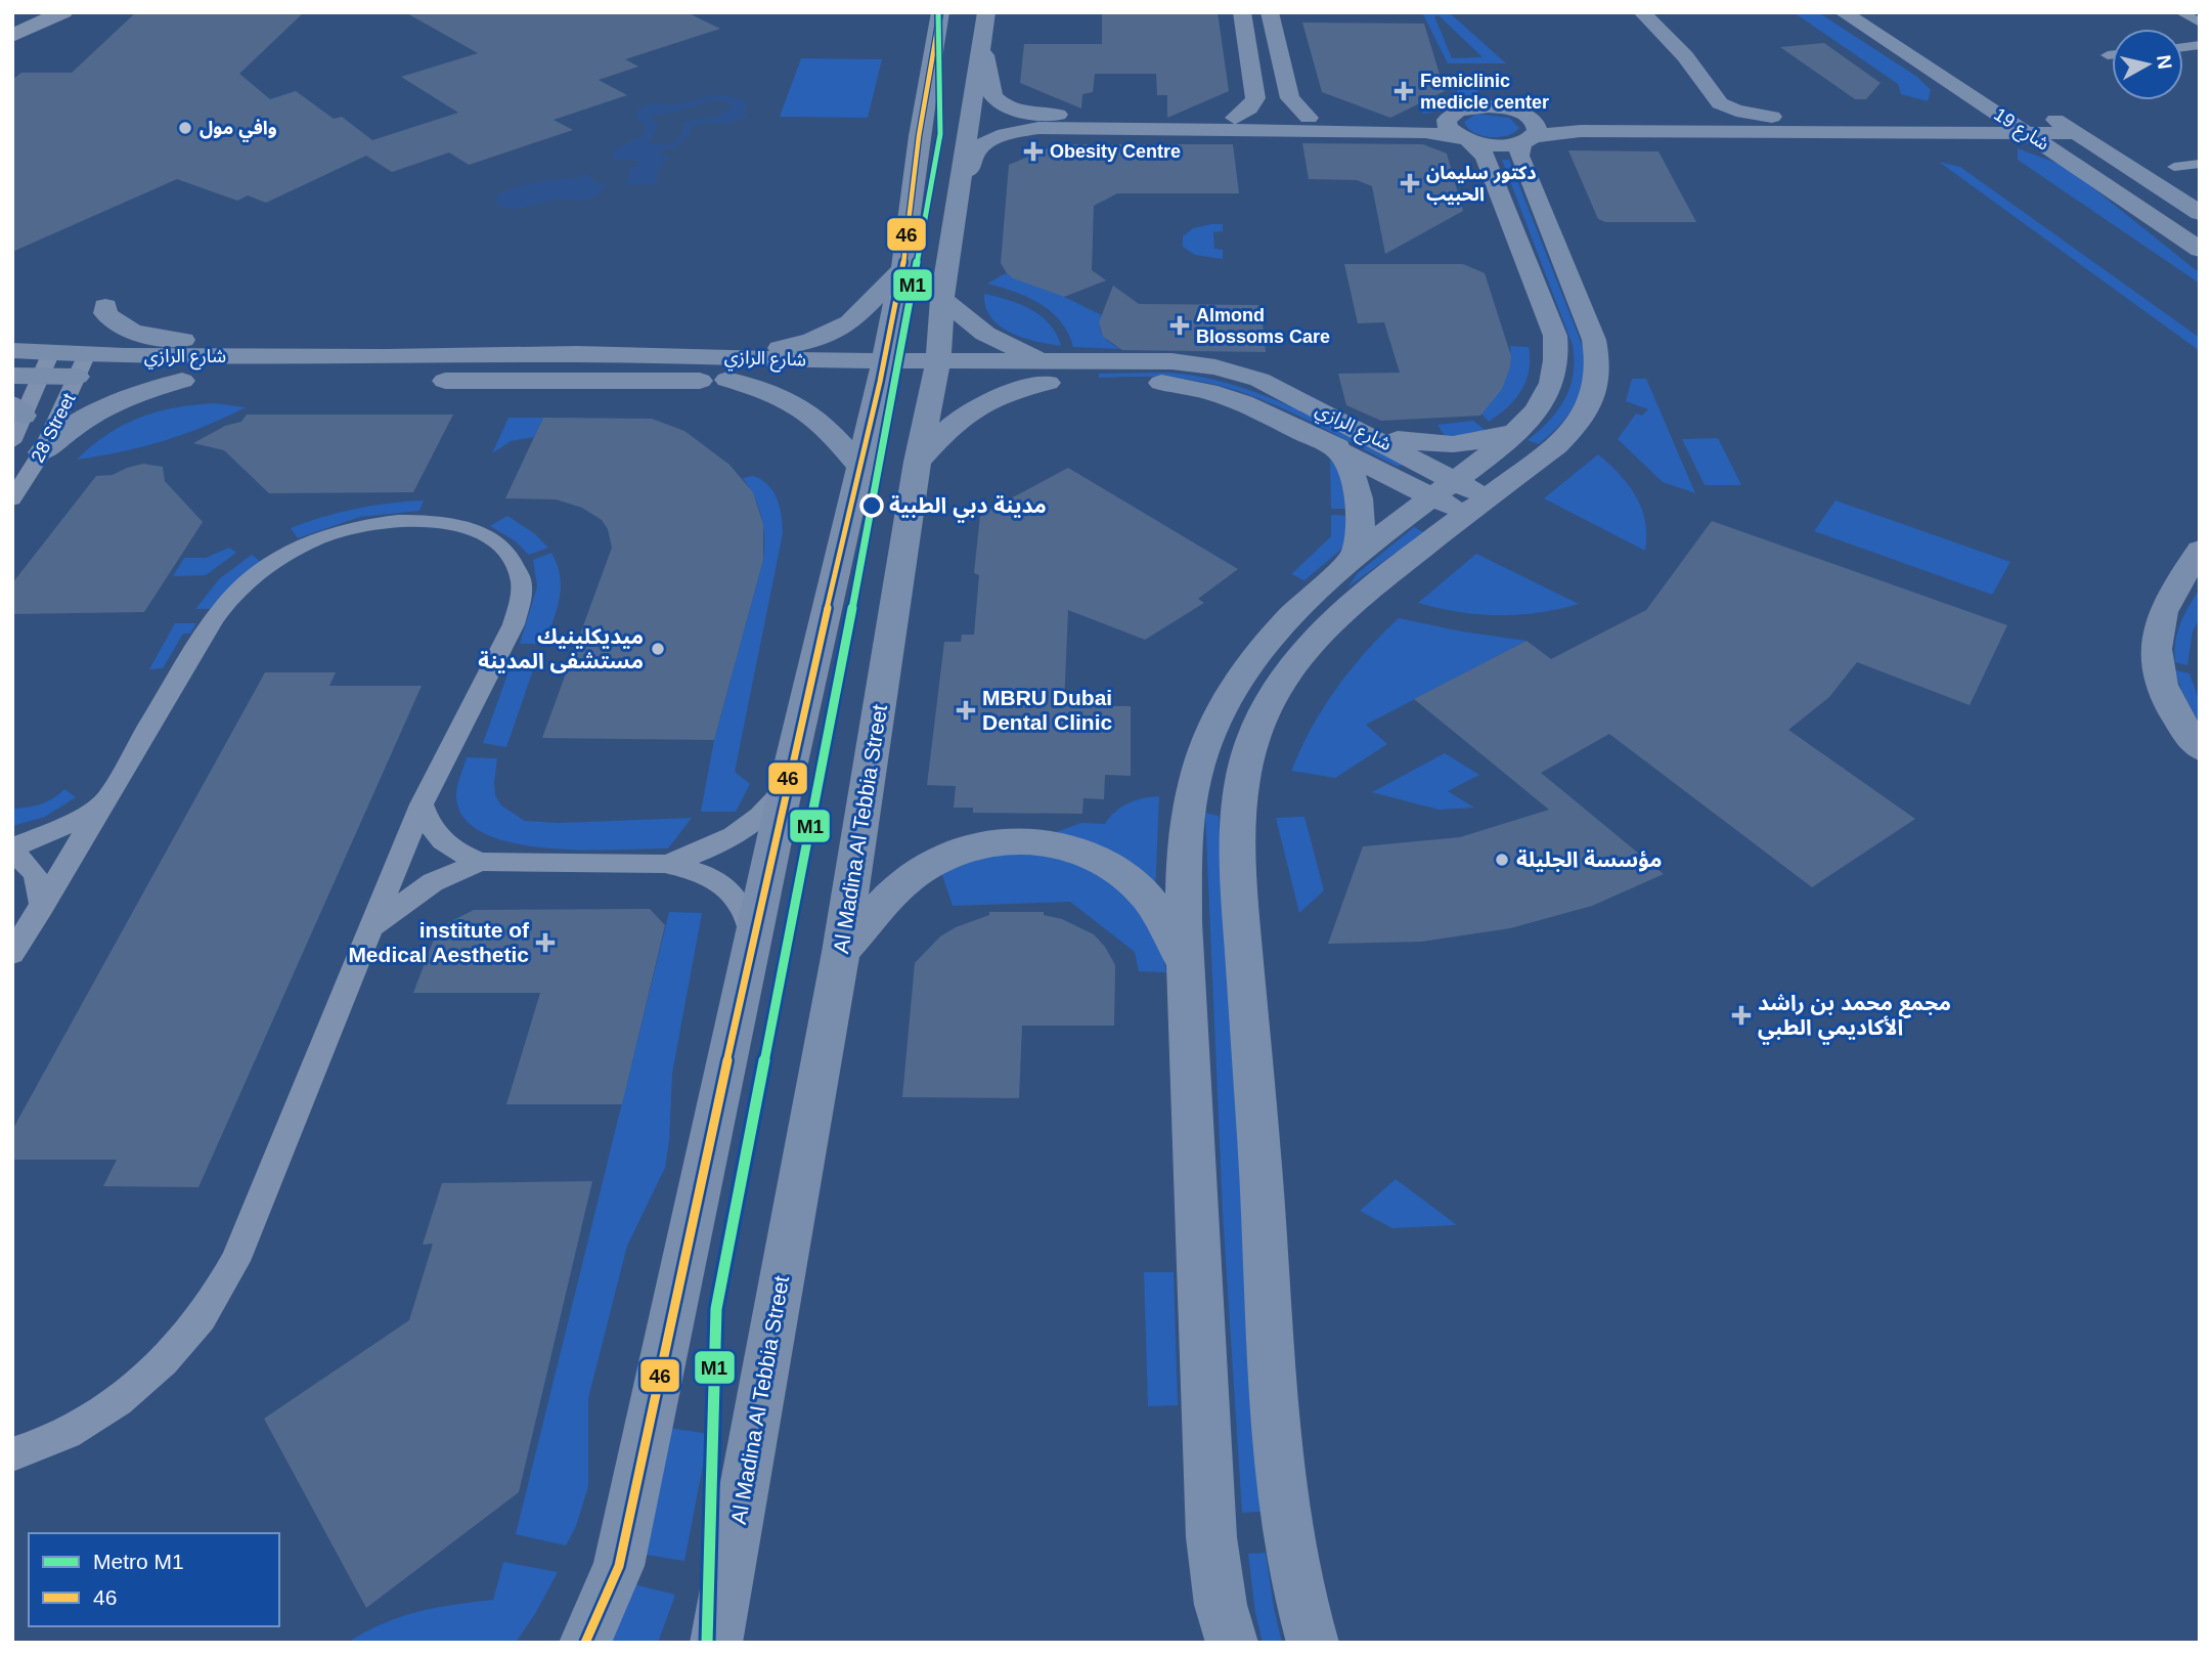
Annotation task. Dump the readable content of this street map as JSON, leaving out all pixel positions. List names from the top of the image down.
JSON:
{
  "streets": {
    "street": [
      "شارع 19",
      "شارع الرازي",
      "28 Street",
      "Al Madina Al Tebbia Street"
    ]
  },
  "crossings": [
    ["شارع الرازي", "28 Street"],
    ["شارع الرازي", "Al Madina Al Tebbia Street"]
  ],
  "places": {
    "health": [
      "Femiclinic medicle center",
      "Obesity Centre",
      "دكتور سليمان الحبيب",
      "Almond Blossoms Care",
      "MBRU Dubai Dental Clinic",
      "institute of Medical Aesthetic",
      "مجمع محمد بن راشد الأكاديمي الطبي"
    ],
    "other": [
      "وافي مول",
      "مدينة دبي الطبية",
      "ميديكلينيك مستشفى المدينة",
      "مؤسسة الجليلة"
    ]
  },
  "lines": ["metro line M1", "transit line 46"],
  "legend": ["Metro M1", "46"],
  "north": "right"
}
